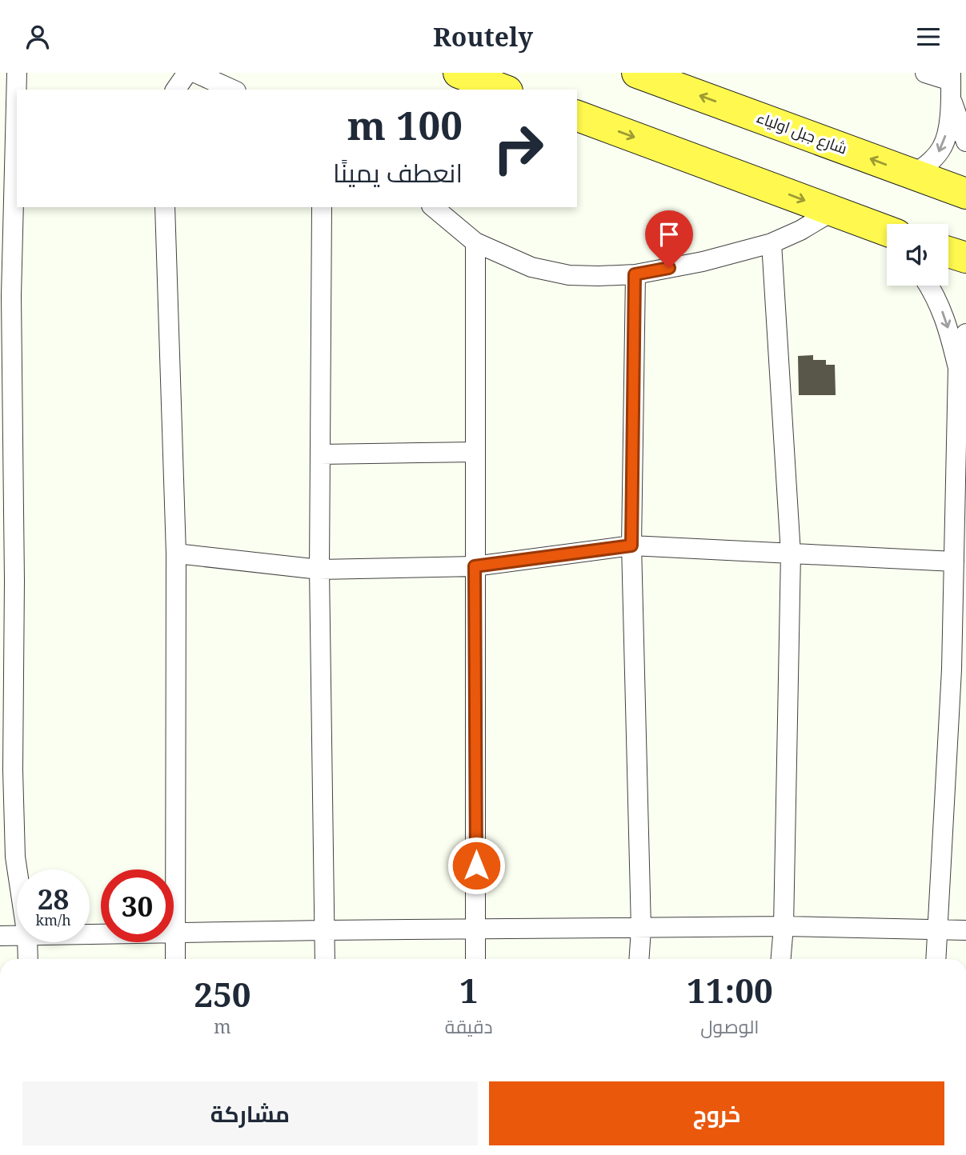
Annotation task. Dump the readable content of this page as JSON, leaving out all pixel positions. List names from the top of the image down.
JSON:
{
  "streets": {
    "highway": ["شارع جبل اولياء"]
  },
  "page": {
    "header": "Routely",
    "turn": ["100 m", "انعطف يمينًا"],
    "speed": "28 km/h",
    "limit": "30",
    "eta": [
      "11:00",
      "الوصول",
      "1",
      "دقيقة",
      "250",
      "m"
    ],
    "buttons": ["خروج", "مشاركة"]
  }
}
